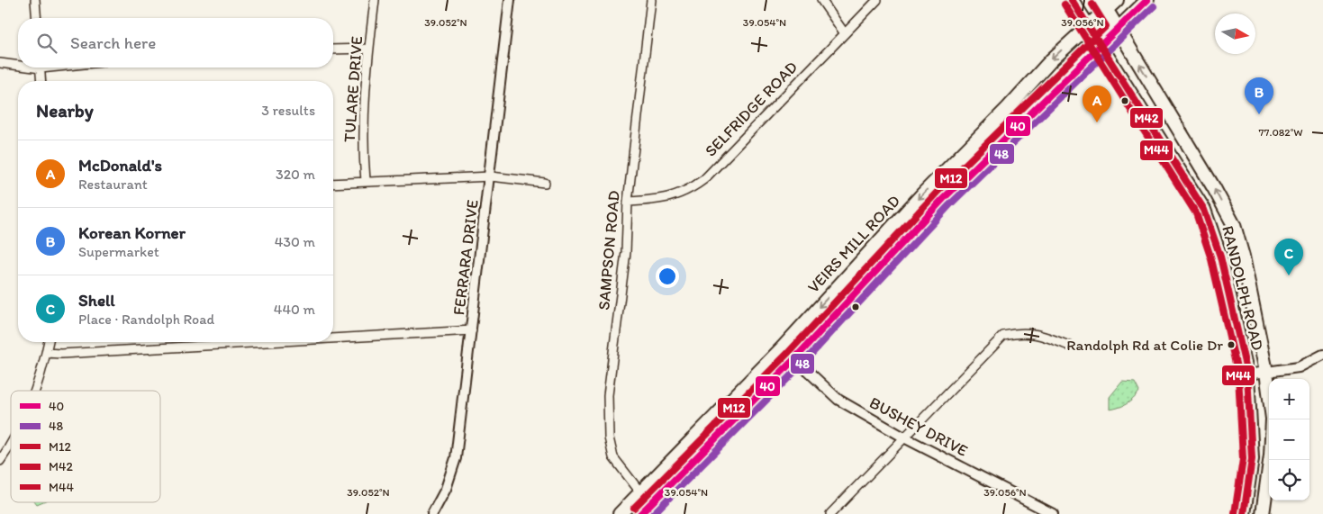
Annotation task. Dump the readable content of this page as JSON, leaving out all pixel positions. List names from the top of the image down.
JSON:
{
  "streets": {
    "main road": ["VEIRS MILL ROAD", "RANDOLPH ROAD"],
    "street": [
      "TULARE DRIVE",
      "SELFRIDGE ROAD",
      "SAMPSON ROAD",
      "FERRARA DRIVE",
      "BUSHEY DRIVE"
    ]
  },
  "crossings": [
    ["SELFRIDGE ROAD", "SAMPSON ROAD"],
    ["VEIRS MILL ROAD", "SAMPSON ROAD"],
    ["VEIRS MILL ROAD", "RANDOLPH ROAD"],
    ["VEIRS MILL ROAD", "BUSHEY DRIVE"]
  ],
  "places": ["Randolph Rd at Colie Dr"],
  "lines": [
    "transit line 40",
    "transit line M42",
    "transit line M12",
    "transit line M44",
    "transit line 48"
  ],
  "legend": [
    "40",
    "48",
    "M12",
    "M42",
    "M44"
  ],
  "north": "right",
  "page": {
    "search": "Search here",
    "pins": ["B", "A", "C"],
    "heading": ["Nearby", "3 results"],
    "list": [
      {
        "mark": "A",
        "name": "McDonald's",
        "note": "Restaurant",
        "value": "320 m"
      },
      {
        "mark": "B",
        "name": "Korean Korner",
        "note": "Supermarket",
        "value": "430 m"
      },
      {
        "mark": "C",
        "name": "Shell",
        "note": "Place · Randolph Road",
        "value": "440 m"
      }
    ],
    "map_buttons": ["+", "−"]
  },
  "coordinates": [
    "39.054°N",
    "39.052°N",
    "39.056°N",
    "77.082°W"
  ]
}
